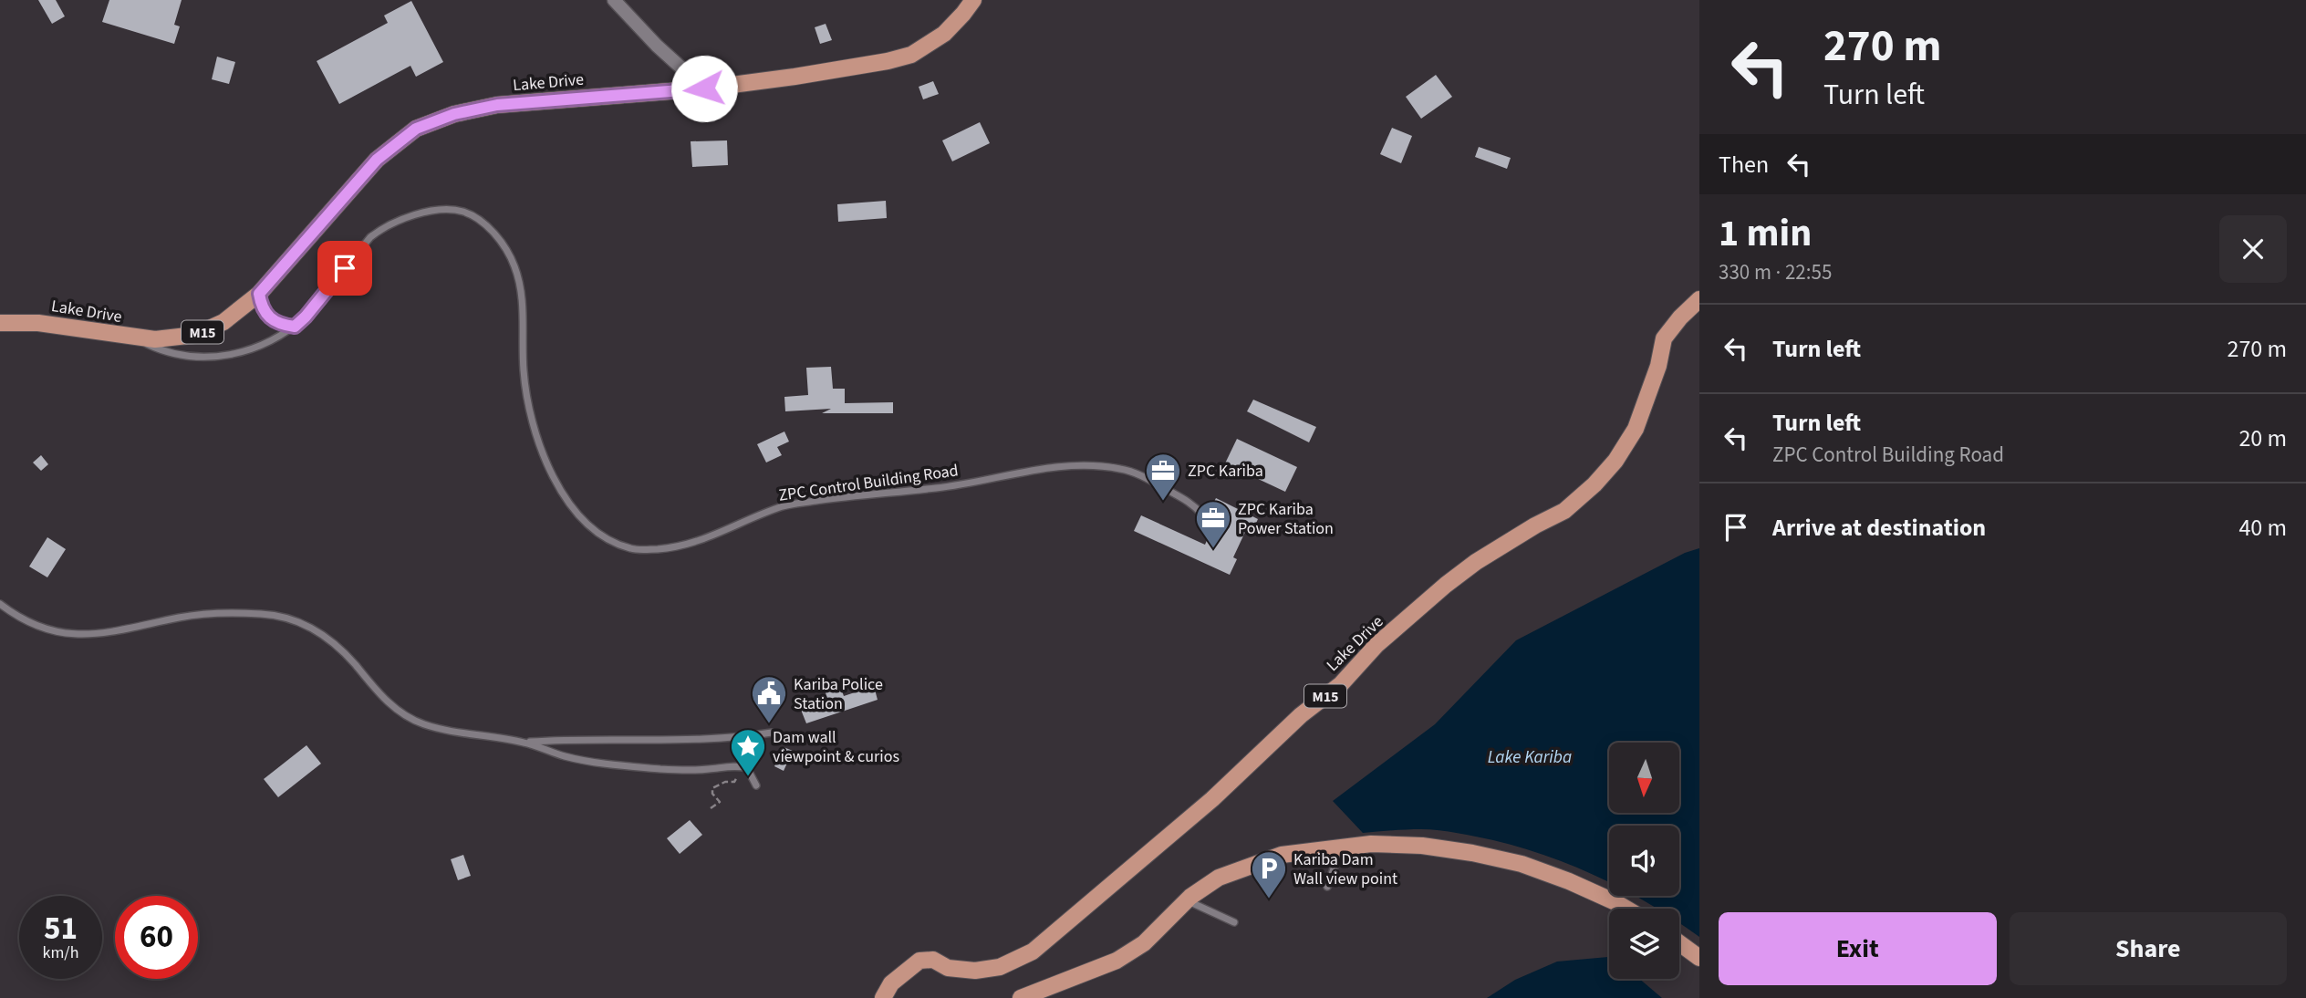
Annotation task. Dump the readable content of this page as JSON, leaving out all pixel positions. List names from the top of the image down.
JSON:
{
  "streets": {
    "main road": ["Lake Drive", "M15"],
    "lane": ["ZPC Control Building Road"]
  },
  "crossings": [
    ["Lake Drive", "ZPC Control Building Road"]
  ],
  "water": ["Lake Kariba"],
  "places": {
    "office": ["ZPC Kariba", "ZPC Kariba Power Station"],
    "public building": ["Kariba Police Station"],
    "place": ["Dam wall viewpoint & curios"],
    "parking": ["Kariba Dam Wall view point"]
  },
  "north": "bottom",
  "page": {
    "turn": ["270 m", "Turn left"],
    "then": "Then",
    "heading": ["1 min", "330 m · 22:55"],
    "list": [
      {
        "name": "Turn left",
        "value": "270 m"
      },
      {
        "name": "Turn left",
        "note": "ZPC Control Building Road",
        "value": "20 m"
      },
      {
        "name": "Arrive at destination",
        "value": "40 m"
      }
    ],
    "speed": "51 km/h",
    "limit": "60",
    "buttons": ["Exit", "Share"]
  }
}
